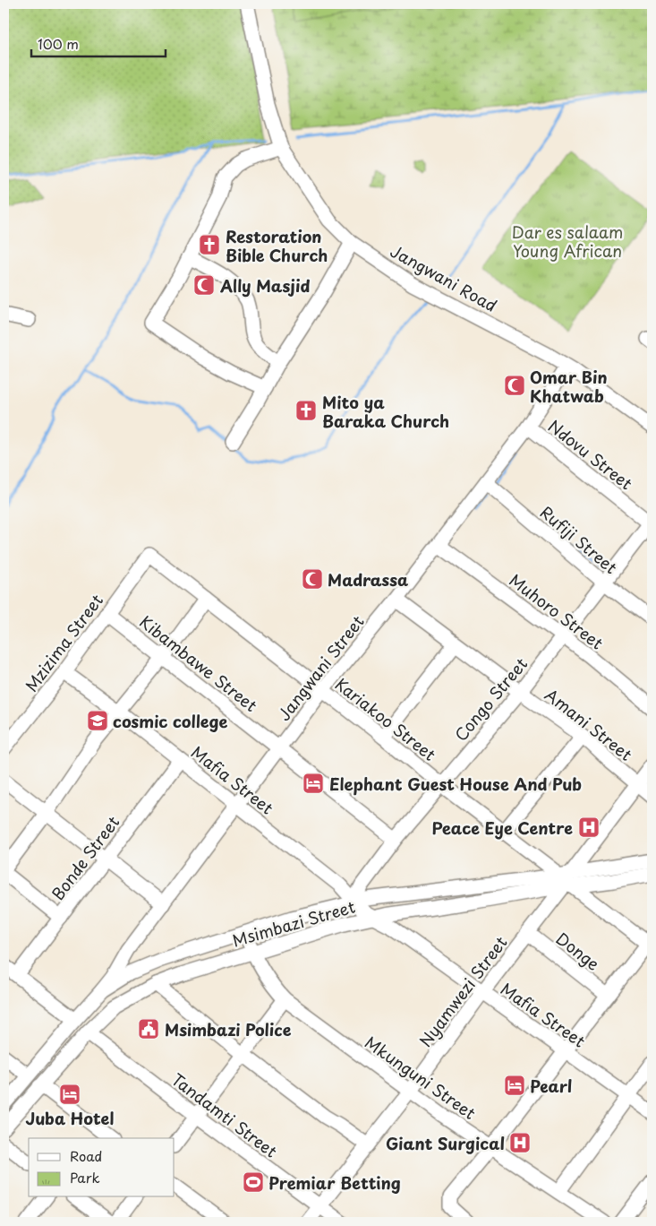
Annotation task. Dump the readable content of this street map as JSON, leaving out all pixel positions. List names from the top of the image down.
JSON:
{
  "streets": {
    "street": [
      "Jangwani Road",
      "Ndovu Street",
      "Rufiji Street",
      "Muhoro Street",
      "Mzizima Street",
      "Kibambawe Street",
      "Jangwani Street",
      "Congo Street",
      "Kariakoo Street",
      "Amani Street",
      "Mafia Street",
      "Bonde Street",
      "Msimbazi Street",
      "Donge",
      "Nyamwezi Street",
      "Mkunguni Street",
      "Tandamti Street"
    ]
  },
  "crossings": [
    ["Jangwani Road", "Jangwani Street"],
    ["Ndovu Street", "Jangwani Street"],
    ["Ndovu Street", "Congo Street"],
    ["Rufiji Street", "Jangwani Street"],
    ["Rufiji Street", "Congo Street"],
    ["Muhoro Street", "Jangwani Street"],
    ["Muhoro Street", "Congo Street"],
    ["Mzizima Street", "Kibambawe Street"],
    ["Mzizima Street", "Kariakoo Street"],
    ["Mzizima Street", "Mafia Street"],
    ["Kibambawe Street", "Jangwani Street"],
    ["Kibambawe Street", "Congo Street"],
    ["Jangwani Street", "Kariakoo Street"],
    ["Jangwani Street", "Amani Street"],
    ["Jangwani Street", "Mafia Street"],
    ["Jangwani Street", "Msimbazi Street"],
    ["Congo Street", "Kariakoo Street"],
    ["Congo Street", "Amani Street"],
    ["Congo Street", "Mafia Street"],
    ["Congo Street", "Msimbazi Street"],
    ["Kariakoo Street", "Msimbazi Street"],
    ["Kariakoo Street", "Nyamwezi Street"],
    ["Amani Street", "Nyamwezi Street"],
    ["Mafia Street", "Bonde Street"],
    ["Mafia Street", "Msimbazi Street"],
    ["Mafia Street", "Nyamwezi Street"],
    ["Msimbazi Street", "Nyamwezi Street"],
    ["Msimbazi Street", "Mkunguni Street"],
    ["Msimbazi Street", "Tandamti Street"],
    ["Donge", "Nyamwezi Street"],
    ["Nyamwezi Street", "Mkunguni Street"],
    ["Nyamwezi Street", "Tandamti Street"]
  ],
  "parks": ["Dar es salaam Young African"],
  "places": {
    "church": ["Restoration Bible Church", "Mito ya Baraka Church"],
    "mosque": ["Ally Masjid", "Omar Bin Khatwab", "Madrassa"],
    "school or university": ["cosmic college"],
    "hotel": ["Elephant Guest House And Pub", "Pearl", "Juba Hotel"],
    "hospital": ["Peace Eye Centre", "Giant Surgical"],
    "public building": ["Msimbazi Police"],
    "sports": ["Premiar Betting"]
  },
  "legend": ["Road", "Park"],
  "scale_bar": "100 m"
}
